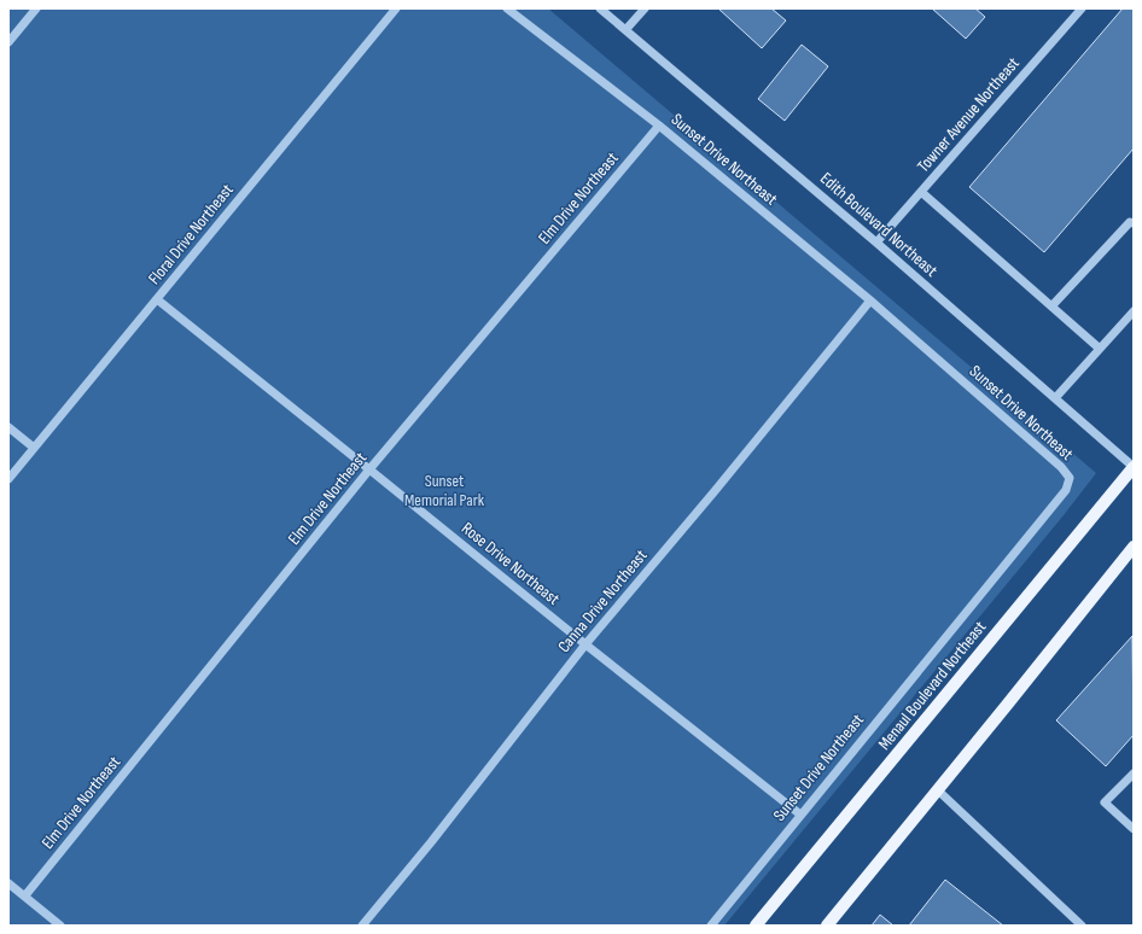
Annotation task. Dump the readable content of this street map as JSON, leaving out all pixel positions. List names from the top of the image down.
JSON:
{
  "streets": {
    "main road": ["Menaul Boulevard Northeast"],
    "street": [
      "Towner Avenue Northeast",
      "Sunset Drive Northeast",
      "Elm Drive Northeast",
      "Edith Boulevard Northeast",
      "Floral Drive Northeast",
      "Rose Drive Northeast",
      "Canna Drive Northeast"
    ]
  },
  "crossings": [
    ["Towner Avenue Northeast", "Edith Boulevard Northeast"],
    ["Sunset Drive Northeast", "Elm Drive Northeast"],
    ["Sunset Drive Northeast", "Rose Drive Northeast"],
    ["Sunset Drive Northeast", "Canna Drive Northeast"],
    ["Elm Drive Northeast", "Rose Drive Northeast"],
    ["Edith Boulevard Northeast", "Menaul Boulevard Northeast"],
    ["Floral Drive Northeast", "Rose Drive Northeast"],
    ["Rose Drive Northeast", "Canna Drive Northeast"]
  ],
  "parks": ["Sunset Memorial Park"]
}
